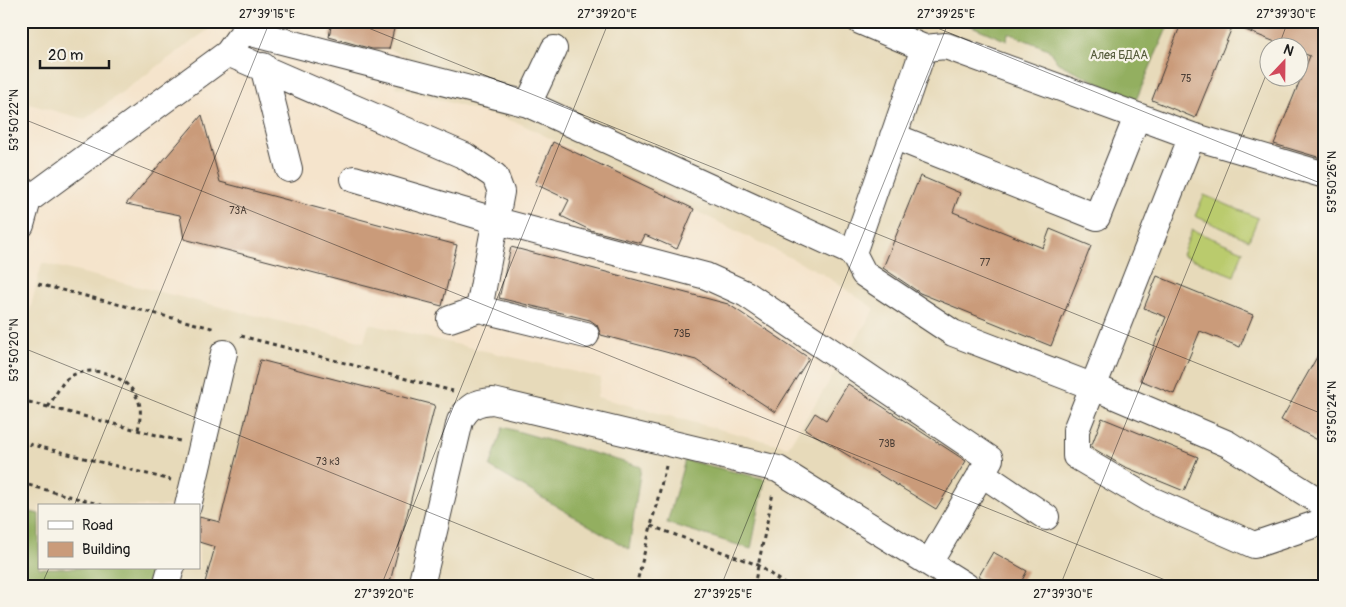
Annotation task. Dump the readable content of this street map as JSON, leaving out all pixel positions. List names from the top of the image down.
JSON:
{
  "parks": ["Алея БДАА"],
  "house_numbers": [
    "75",
    "73А",
    "77",
    "73Б",
    "73В",
    "73 к3"
  ],
  "legend": ["Road", "Building"],
  "scale_bar": "20 m",
  "north": "top",
  "coordinates": [
    "27°39'15\"E",
    "27°39'20\"E",
    "27°39'25\"E",
    "27°39'30\"E",
    "53°50'22\"N",
    "53°50'26\"N",
    "53°50'20\"N",
    "53°50'24\"N"
  ]
}
